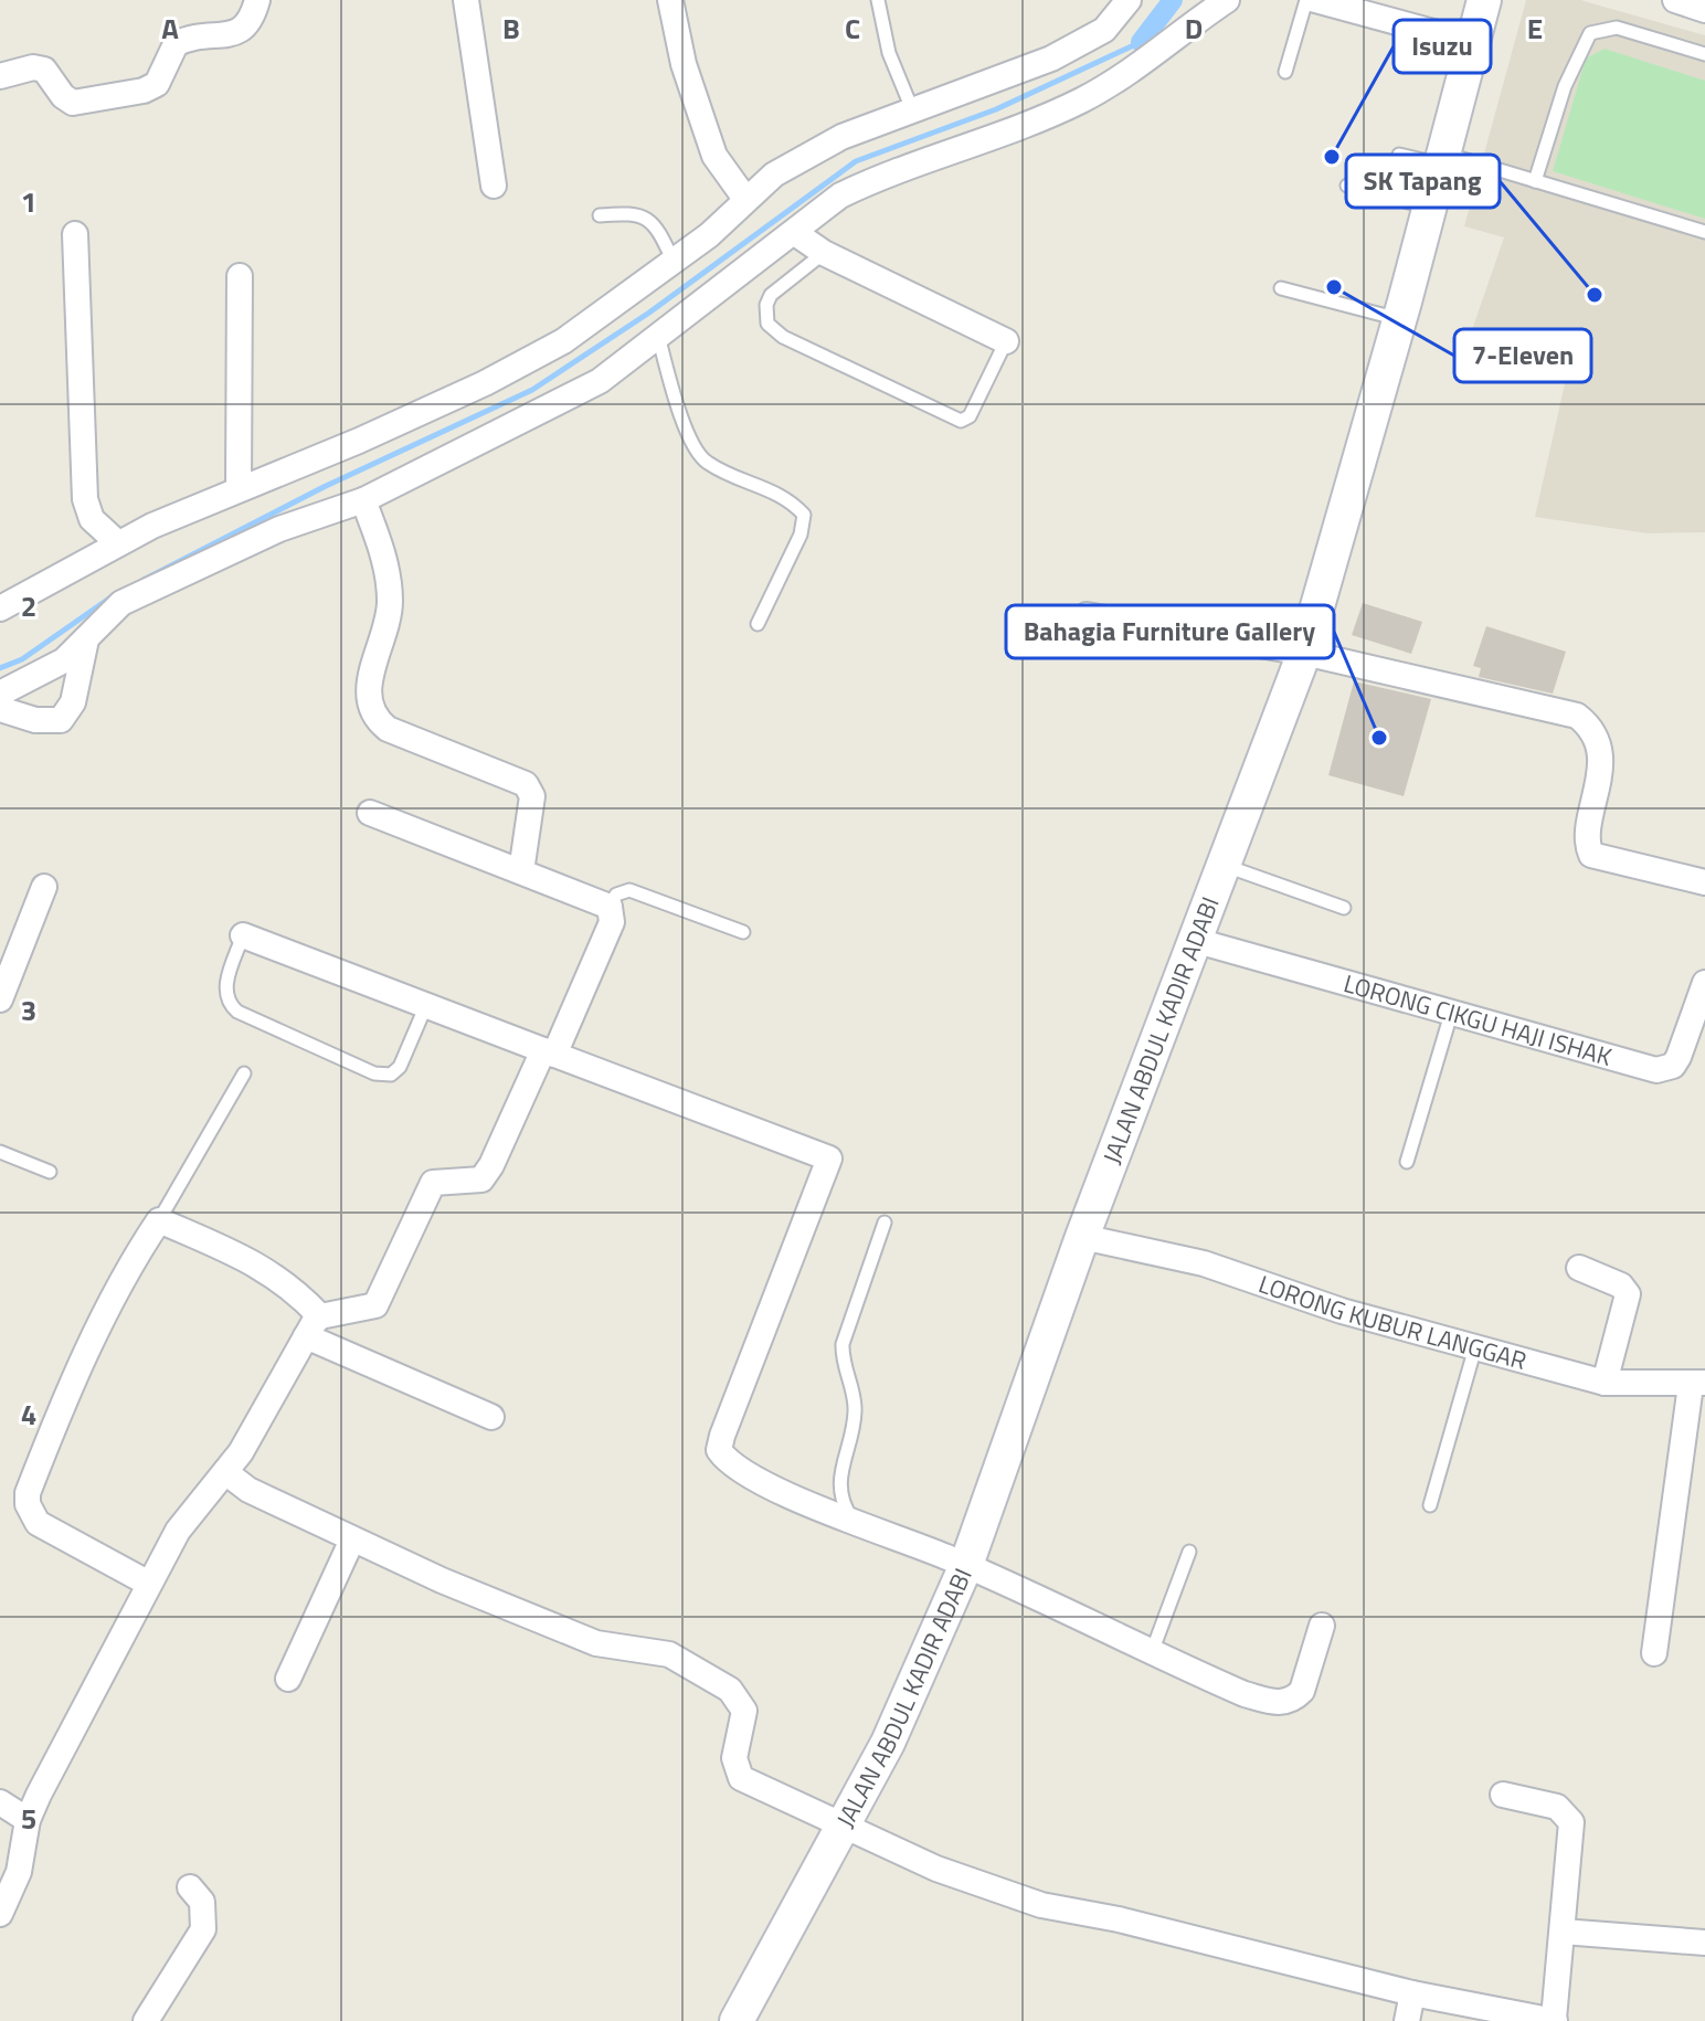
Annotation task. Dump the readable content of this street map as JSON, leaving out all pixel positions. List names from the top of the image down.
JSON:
{
  "streets": {
    "main road": ["JALAN ABDUL KADIR ADABI"],
    "street": ["LORONG CIKGU HAJI ISHAK", "LORONG KUBUR LANGGAR"]
  },
  "crossings": [
    ["LORONG CIKGU HAJI ISHAK", "JALAN ABDUL KADIR ADABI"],
    ["JALAN ABDUL KADIR ADABI", "LORONG KUBUR LANGGAR"]
  ],
  "places": [
    "Isuzu",
    "7-Eleven",
    "SK Tapang",
    "Bahagia Furniture Gallery"
  ],
  "grid": {
    "columns": [
      "A",
      "B",
      "C",
      "D",
      "E"
    ],
    "rows": [
      "1",
      "2",
      "3",
      "4",
      "5"
    ]
  }
}
